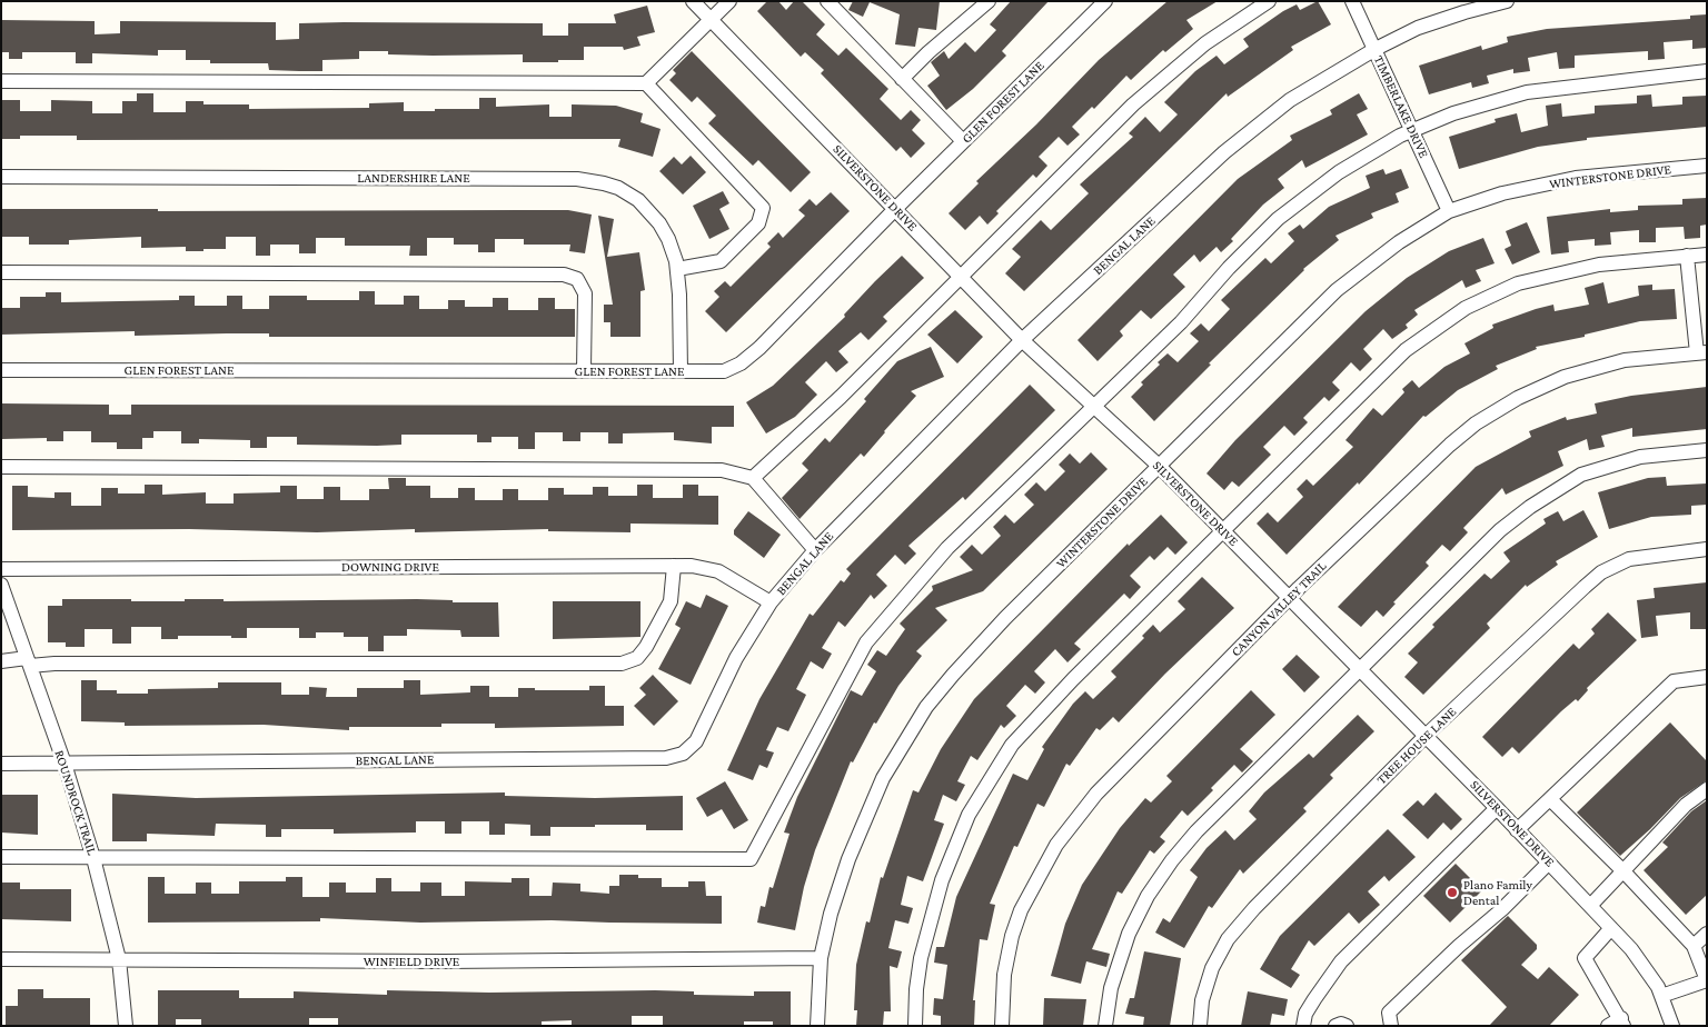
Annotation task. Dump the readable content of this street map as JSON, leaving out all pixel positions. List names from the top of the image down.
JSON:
{
  "streets": {
    "street": [
      "GLEN FOREST LANE",
      "TIMBERLAKE DRIVE",
      "WINTERSTONE DRIVE",
      "LANDERSHIRE LANE",
      "SILVERSTONE DRIVE",
      "BENGAL LANE",
      "DOWNING DRIVE",
      "CANYON VALLEY TRAIL",
      "TREE HOUSE LANE",
      "ROUNDROCK TRAIL",
      "WINFIELD DRIVE"
    ]
  },
  "crossings": [
    ["GLEN FOREST LANE", "LANDERSHIRE LANE"],
    ["GLEN FOREST LANE", "SILVERSTONE DRIVE"],
    ["TIMBERLAKE DRIVE", "WINTERSTONE DRIVE"],
    ["TIMBERLAKE DRIVE", "BENGAL LANE"],
    ["WINTERSTONE DRIVE", "SILVERSTONE DRIVE"],
    ["WINTERSTONE DRIVE", "WINFIELD DRIVE"],
    ["SILVERSTONE DRIVE", "BENGAL LANE"],
    ["SILVERSTONE DRIVE", "CANYON VALLEY TRAIL"],
    ["SILVERSTONE DRIVE", "TREE HOUSE LANE"],
    ["BENGAL LANE", "DOWNING DRIVE"],
    ["BENGAL LANE", "ROUNDROCK TRAIL"],
    ["ROUNDROCK TRAIL", "WINFIELD DRIVE"]
  ],
  "places": ["Plano Family Dental"]
}
